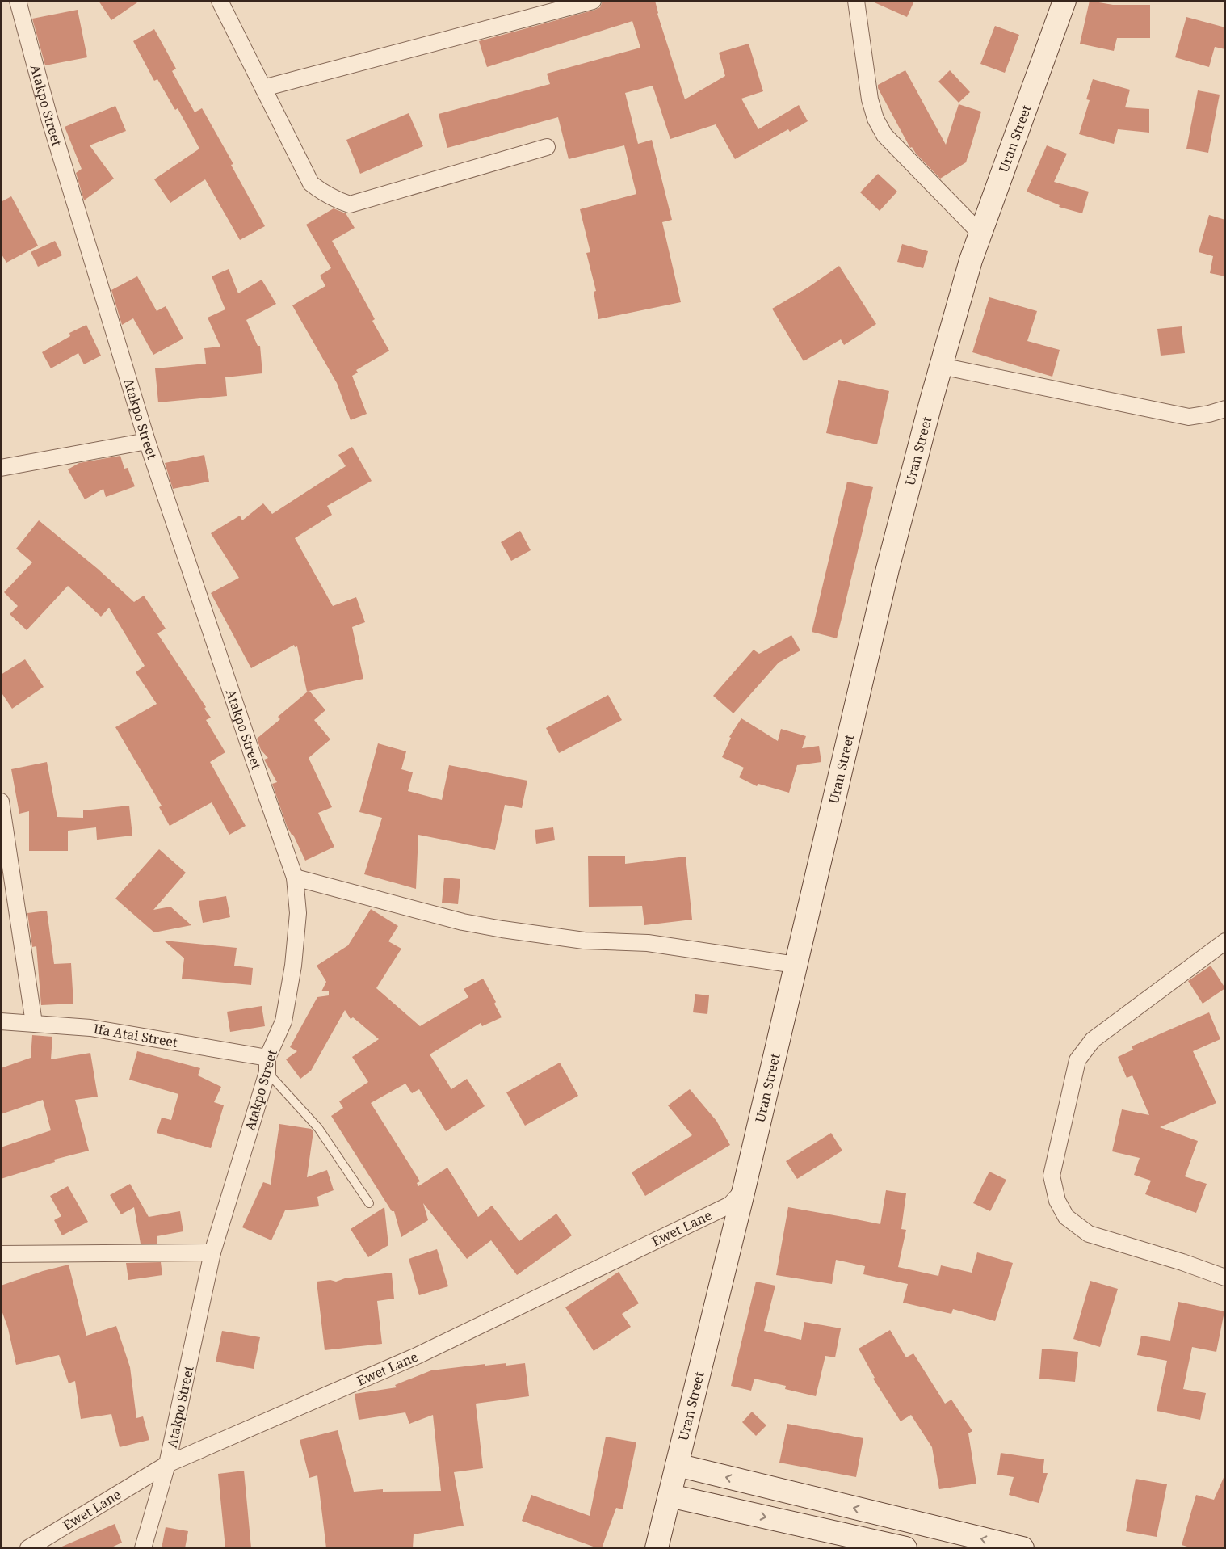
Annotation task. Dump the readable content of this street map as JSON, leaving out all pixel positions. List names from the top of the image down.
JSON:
{
  "streets": {
    "street": [
      "Atakpo Street",
      "Uran Street",
      "Ifa Atai Street",
      "Ewet Lane"
    ]
  },
  "crossings": [
    ["Atakpo Street", "Ifa Atai Street"],
    ["Atakpo Street", "Ewet Lane"],
    ["Uran Street", "Ewet Lane"]
  ]
}
